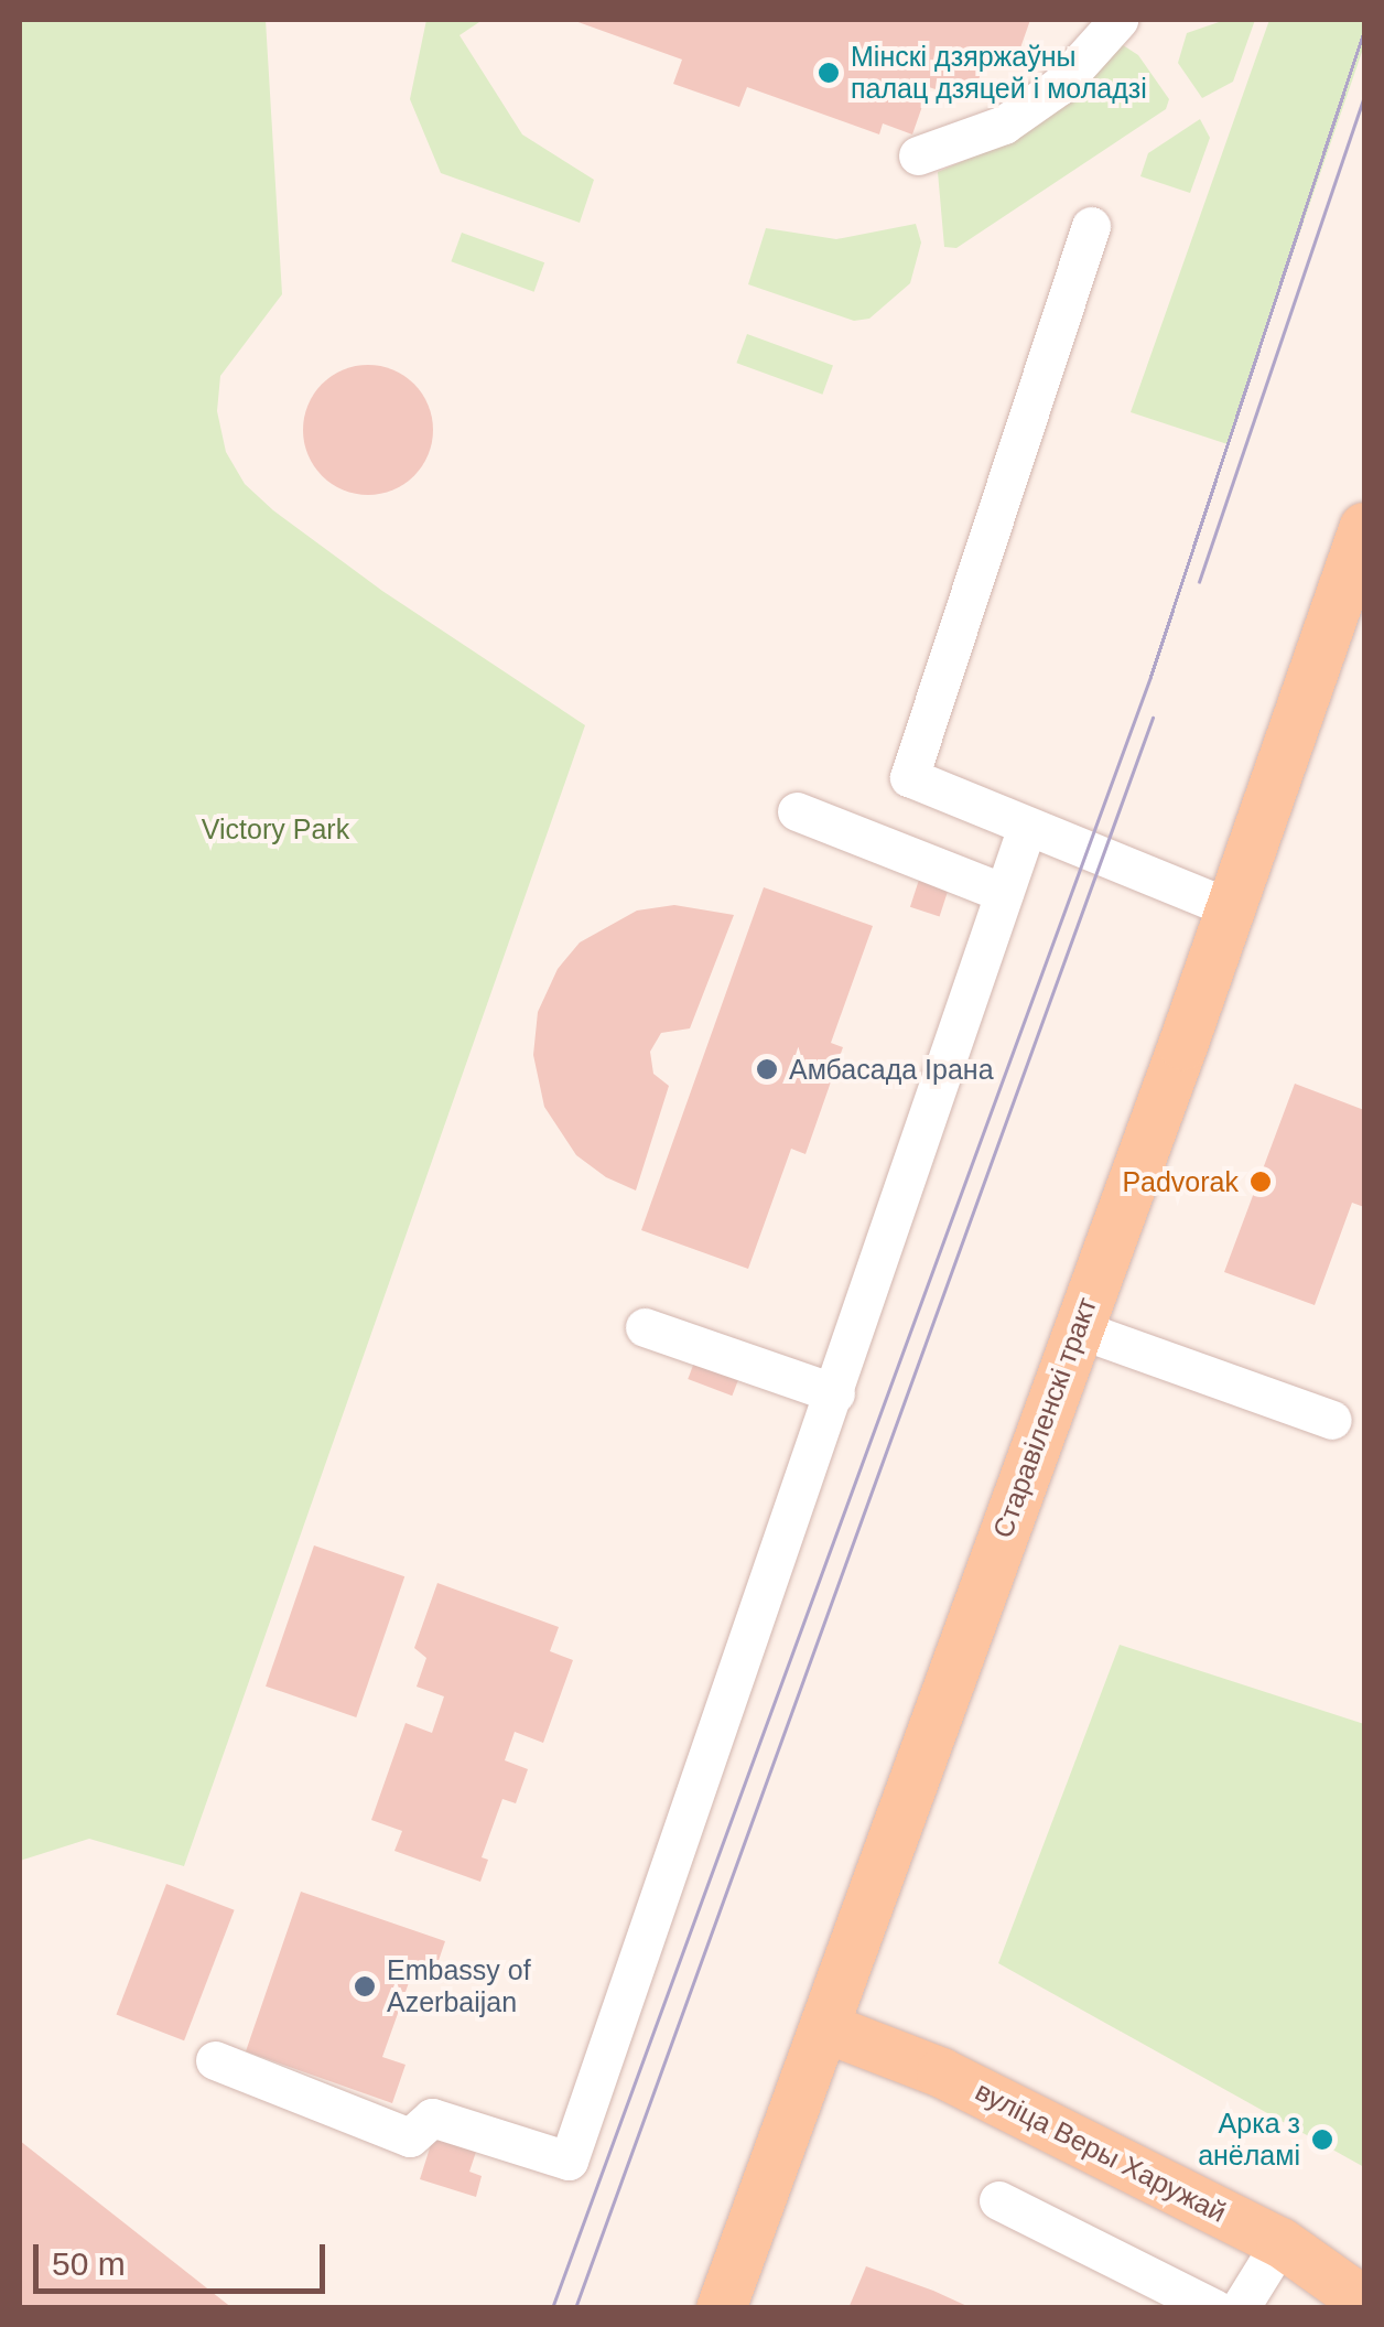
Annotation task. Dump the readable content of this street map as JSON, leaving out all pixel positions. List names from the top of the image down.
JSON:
{
  "streets": {
    "main road": ["Старавіленскі тракт", "вуліца Веры Харужай"]
  },
  "crossings": [
    ["Старавіленскі тракт", "вуліца Веры Харужай"]
  ],
  "parks": ["Victory Park"],
  "places": [
    "Мінскі дзяржаўны палац дзяцей і моладзі",
    "Амбасада Ірана",
    "Padvorak",
    "Embassy of Azerbaijan",
    "Арка з анёламі"
  ],
  "scale_bar": "50 m"
}
